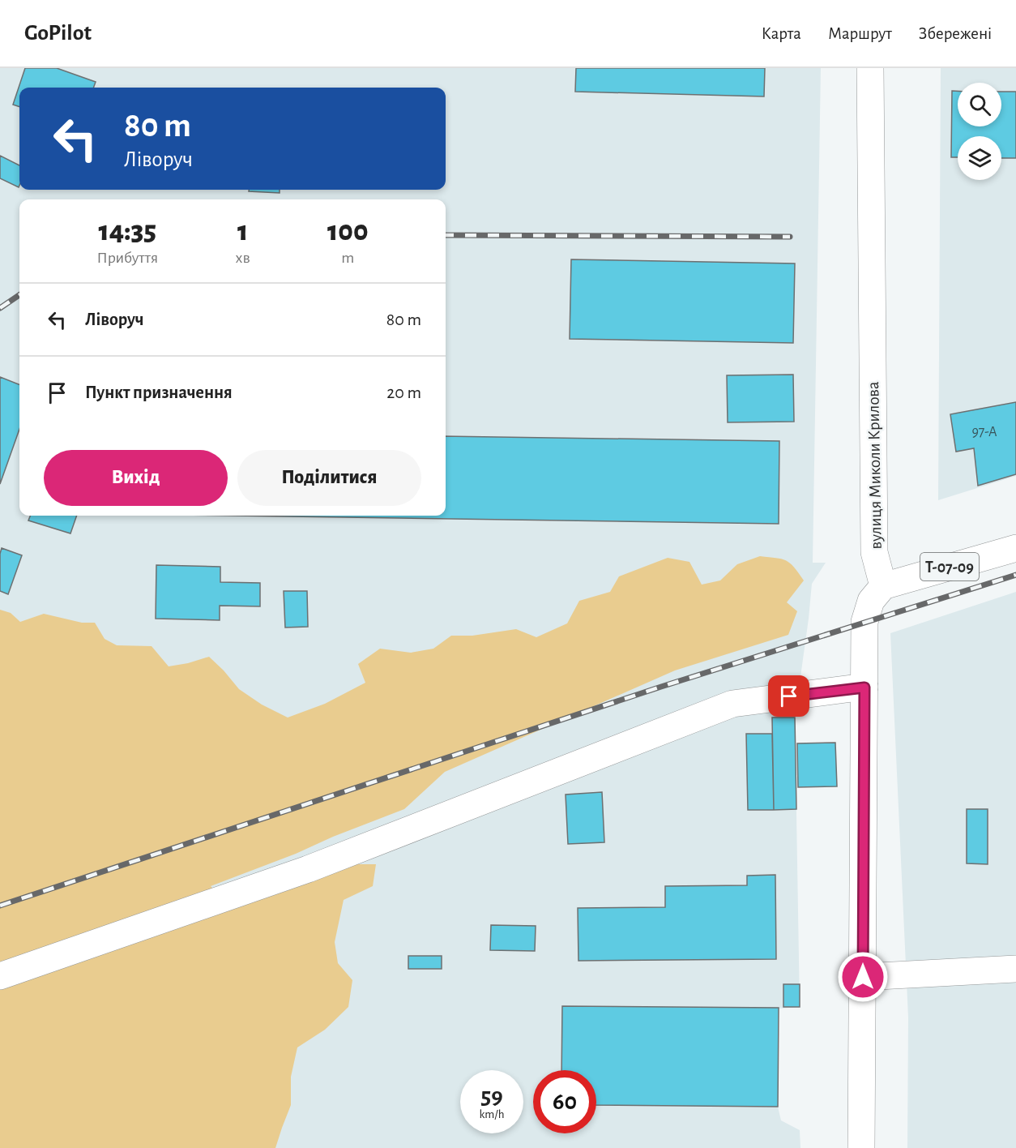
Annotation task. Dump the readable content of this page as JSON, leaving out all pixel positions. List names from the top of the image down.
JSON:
{
  "streets": {
    "main road": ["вулиця Миколи Крилова", "Т-07-09"]
  },
  "crossings": [
    ["вулиця Миколи Крилова", "Т-07-09"]
  ],
  "house_numbers": ["97-А"],
  "page": {
    "header": "GoPilot",
    "nav": ["Карта", "Маршрут", "Збережені"],
    "turn": ["80 m", "Ліворуч"],
    "eta": [
      "14:35",
      "Прибуття",
      "1",
      "хв",
      "100",
      "m"
    ],
    "list": [
      {
        "name": "Ліворуч",
        "value": "80 m"
      },
      {
        "name": "Пункт призначення",
        "value": "20 m"
      }
    ],
    "buttons": ["Вихід", "Поділитися"],
    "speed": "59 km/h",
    "limit": "60"
  }
}
